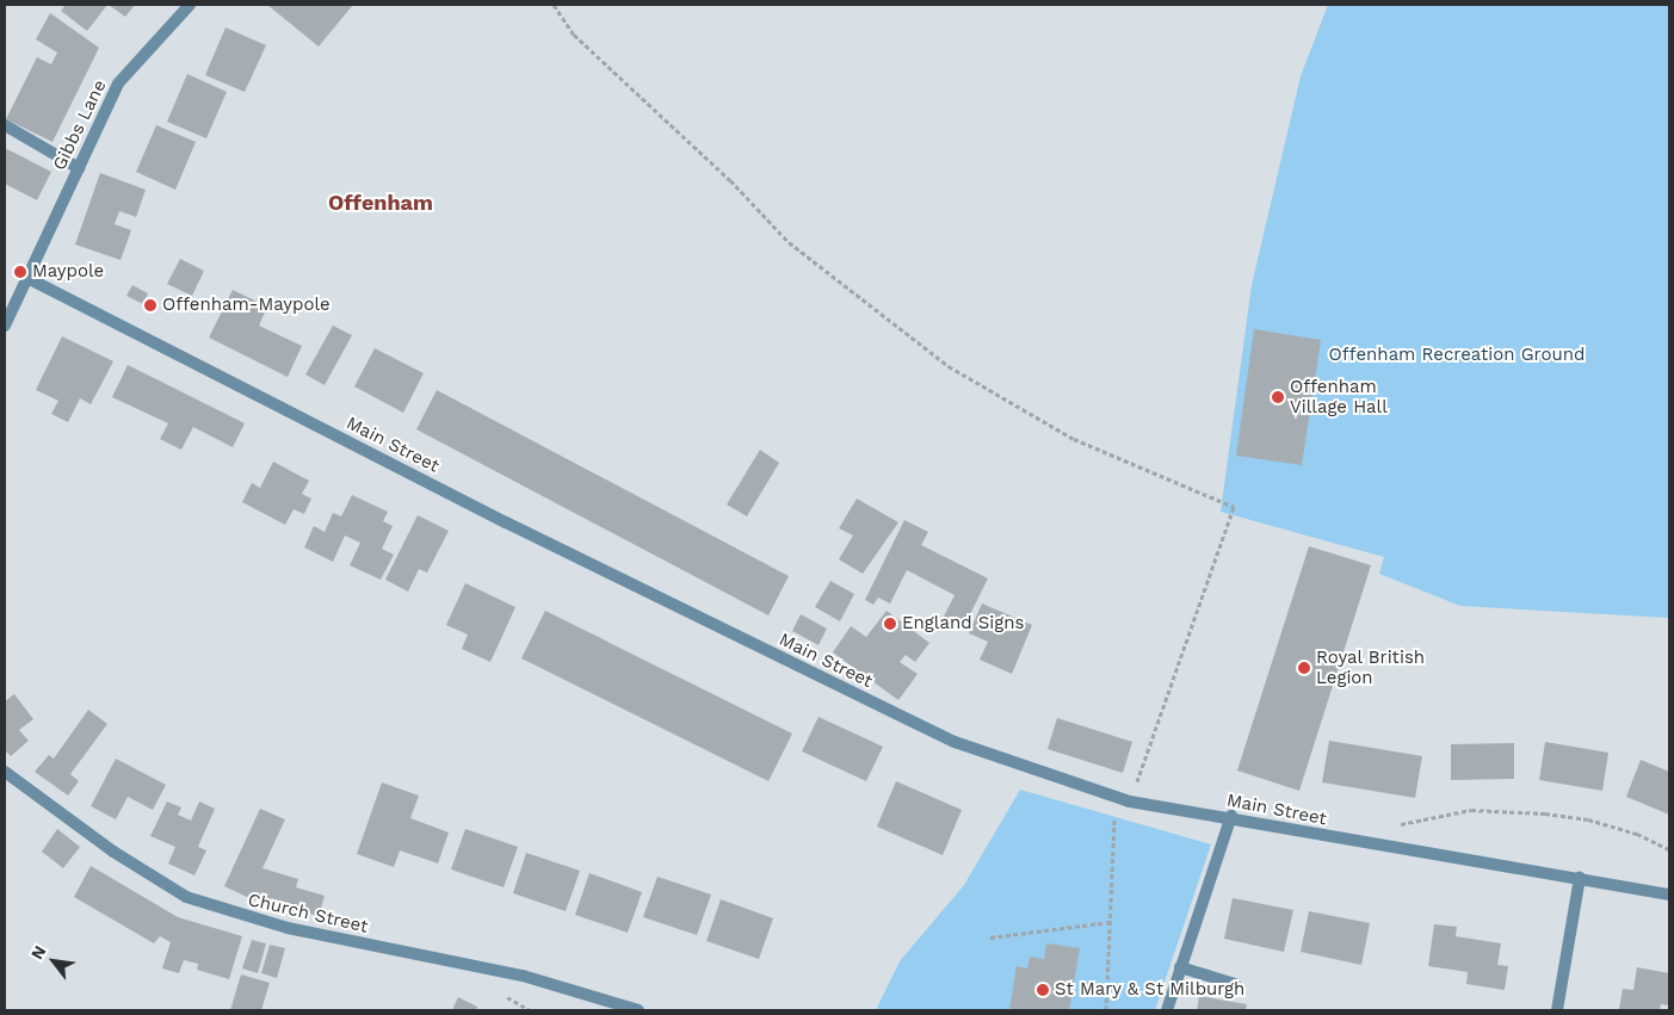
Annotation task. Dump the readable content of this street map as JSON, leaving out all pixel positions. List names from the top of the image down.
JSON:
{
  "streets": {
    "street": ["Gibbs Lane", "Main Street", "Church Street"]
  },
  "crossings": [
    ["Gibbs Lane", "Main Street"]
  ],
  "districts": ["Offenham"],
  "parks": ["Offenham Recreation Ground"],
  "places": [
    "Maypole",
    "Offenham-Maypole",
    "Offenham Village Hall",
    "England Signs",
    "Royal British Legion",
    "St Mary & St Milburgh"
  ],
  "north": "top left"
}
